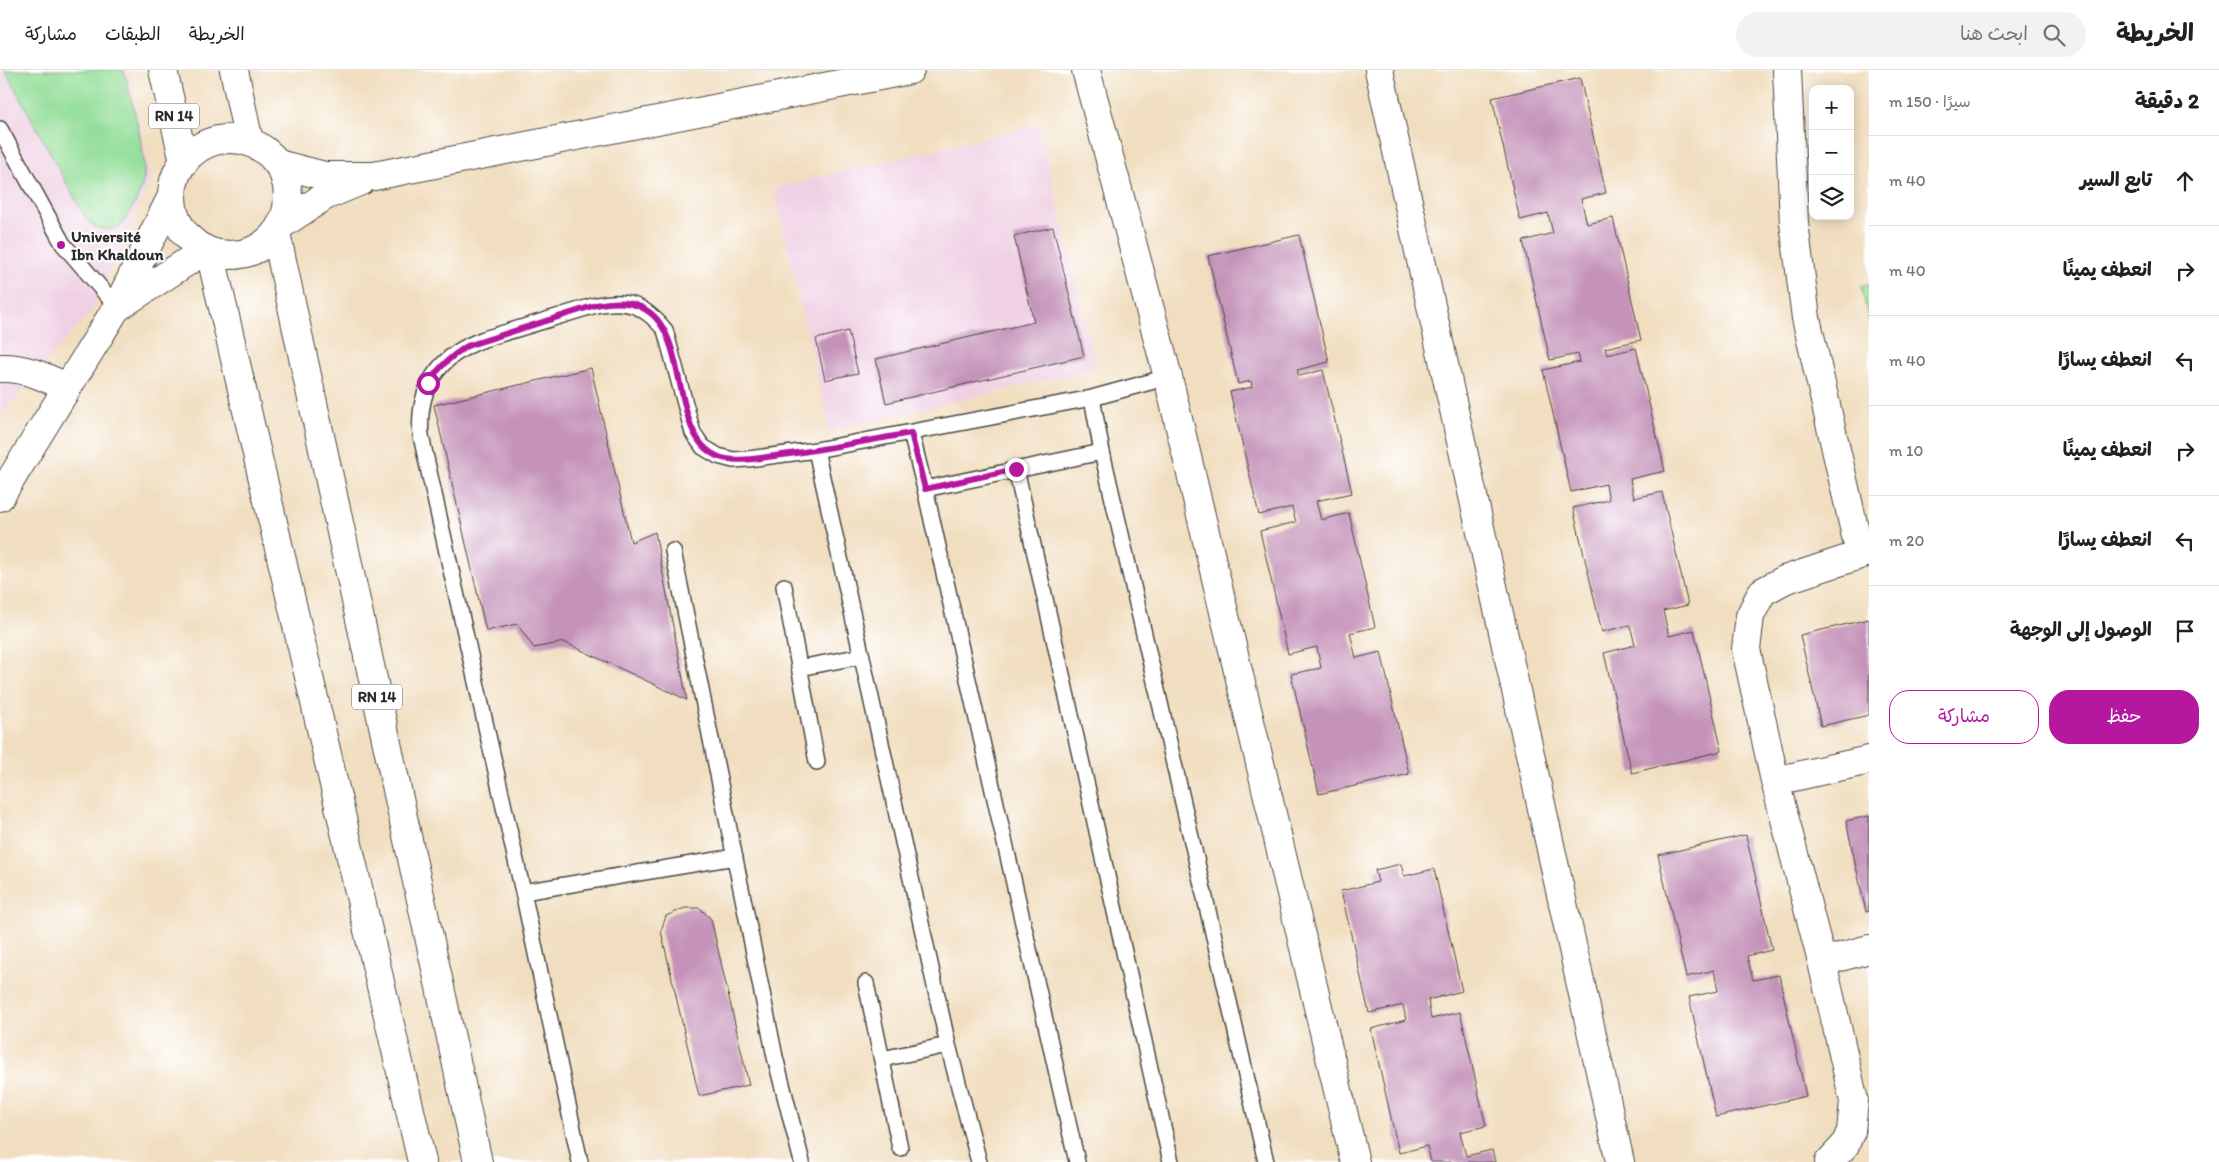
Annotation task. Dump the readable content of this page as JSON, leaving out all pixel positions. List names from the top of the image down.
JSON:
{
  "streets": {
    "main road": ["RN 14"]
  },
  "places": ["Université Ibn Khaldoun"],
  "page": {
    "header": "الخريطة",
    "search": "ابحث هنا",
    "nav": ["الخريطة", "الطبقات", "مشاركة"],
    "heading": ["2 دقيقة", "سيرًا · 150 m"],
    "map_buttons": ["+", "−"],
    "list": [
      ["تابع السير", "40 m"],
      ["انعطف يمينًا", "40 m"],
      ["انعطف يسارًا", "40 m"],
      ["انعطف يمينًا", "10 m"],
      ["انعطف يسارًا", "20 m"],
      "الوصول إلى الوجهة"
    ],
    "buttons": ["حفظ", "مشاركة"]
  }
}
